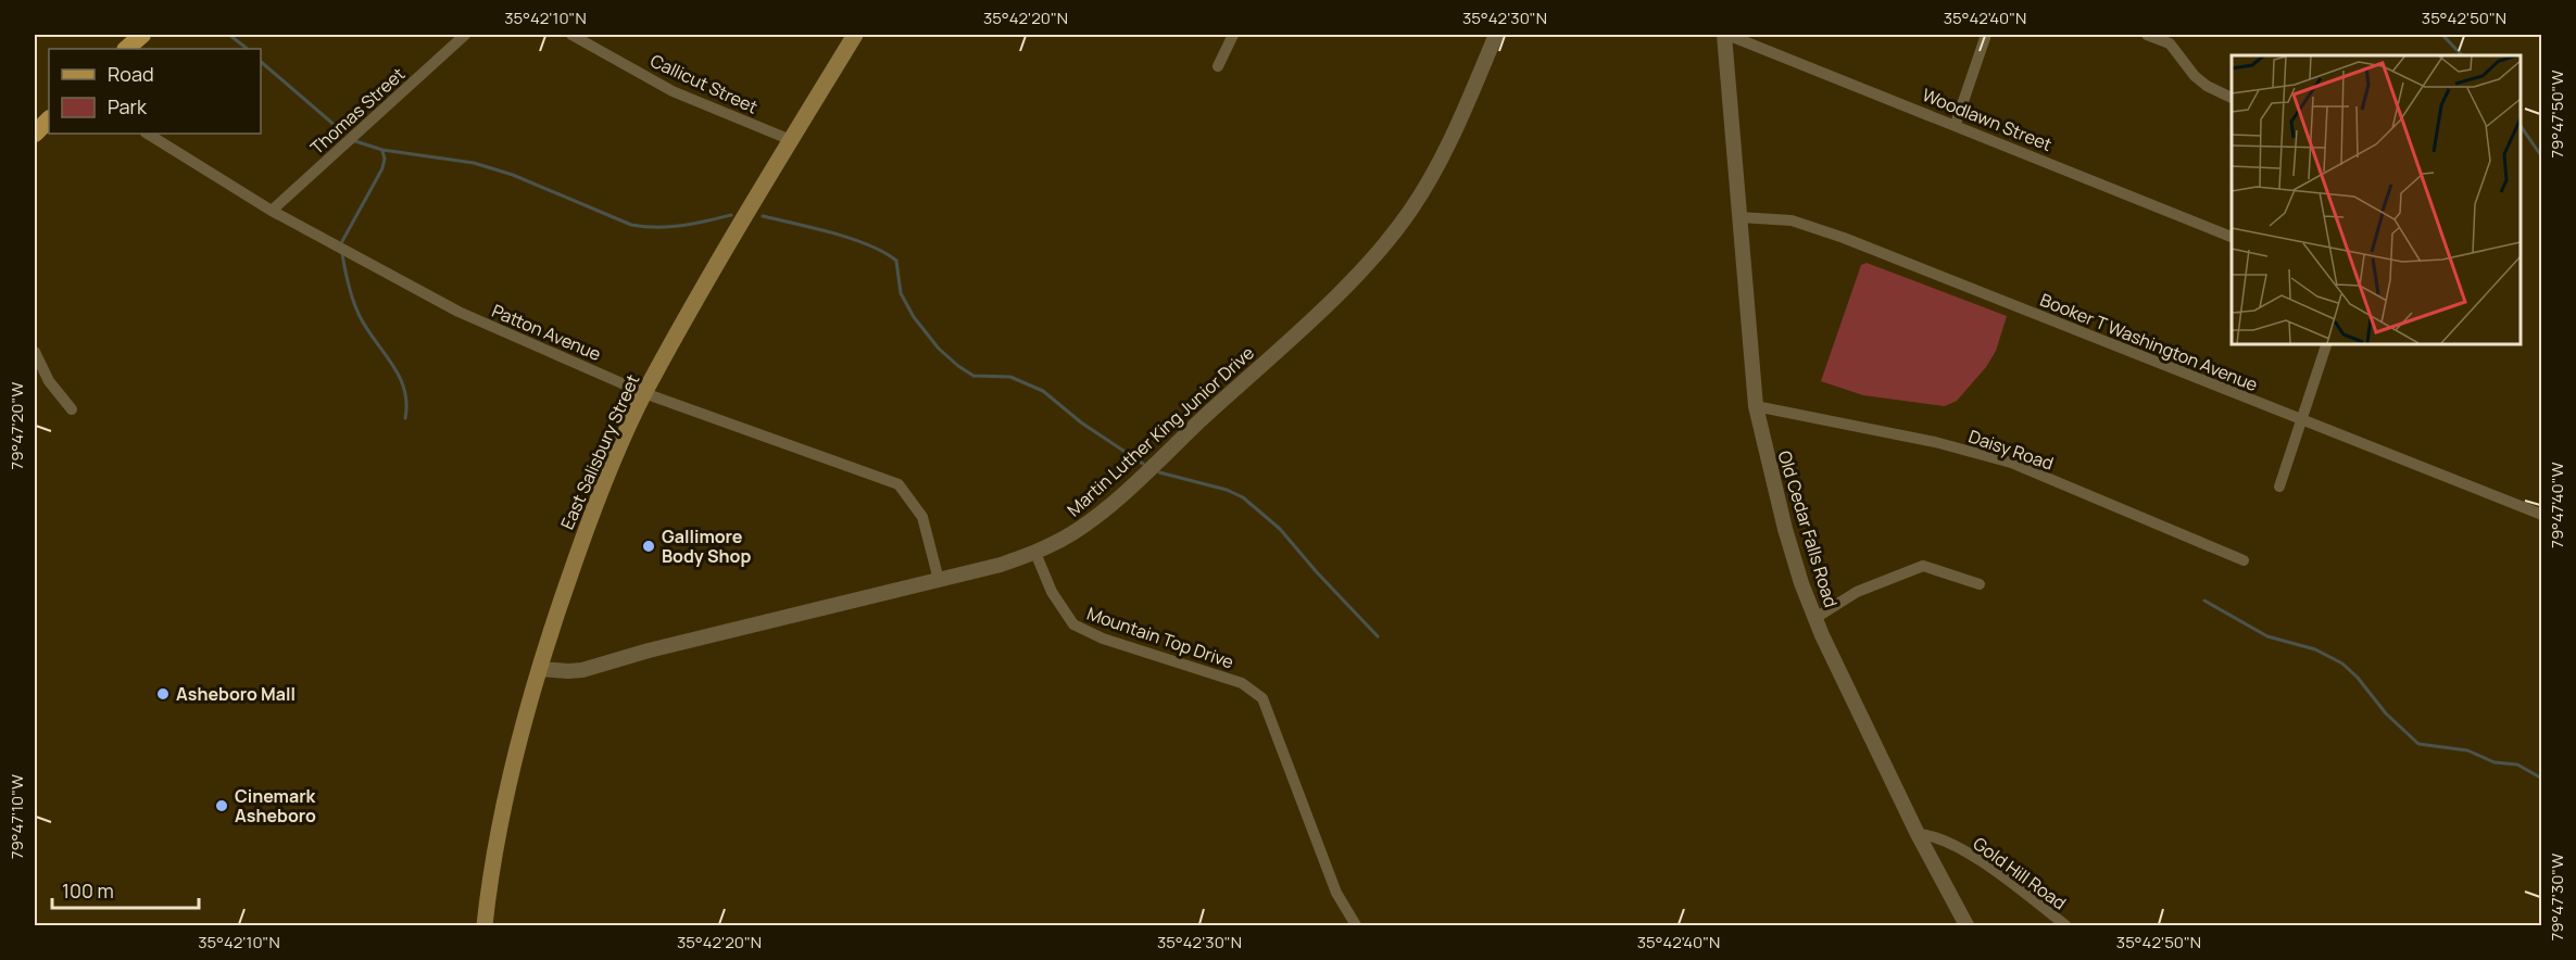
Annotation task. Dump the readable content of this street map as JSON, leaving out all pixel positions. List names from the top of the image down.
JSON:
{
  "streets": {
    "main road": ["East Salisbury Street"],
    "street": [
      "Callicut Street",
      "Thomas Street",
      "Woodlawn Street",
      "Patton Avenue",
      "Booker T Washington Avenue",
      "Martin Luther King Junior Drive",
      "Daisy Road",
      "Old Cedar Falls Road",
      "Mountain Top Drive",
      "Gold Hill Road"
    ]
  },
  "crossings": [
    ["Callicut Street", "East Salisbury Street"],
    ["Thomas Street", "Patton Avenue"],
    ["Woodlawn Street", "Old Cedar Falls Road"],
    ["Patton Avenue", "Martin Luther King Junior Drive"],
    ["Patton Avenue", "East Salisbury Street"],
    ["Booker T Washington Avenue", "Old Cedar Falls Road"],
    ["Martin Luther King Junior Drive", "East Salisbury Street"],
    ["Martin Luther King Junior Drive", "Mountain Top Drive"],
    ["Daisy Road", "Old Cedar Falls Road"],
    ["Old Cedar Falls Road", "Gold Hill Road"]
  ],
  "places": ["Gallimore Body Shop", "Asheboro Mall", "Cinemark Asheboro"],
  "legend": ["Road", "Park"],
  "scale_bar": "100 m",
  "coordinates": [
    "35°42'10\"N",
    "35°42'20\"N",
    "35°42'30\"N",
    "35°42'40\"N",
    "35°42'50\"N",
    "79°47'50\"W",
    "79°47'20\"W",
    "79°47'40\"W",
    "79°47'10\"W",
    "79°47'30\"W"
  ]
}
